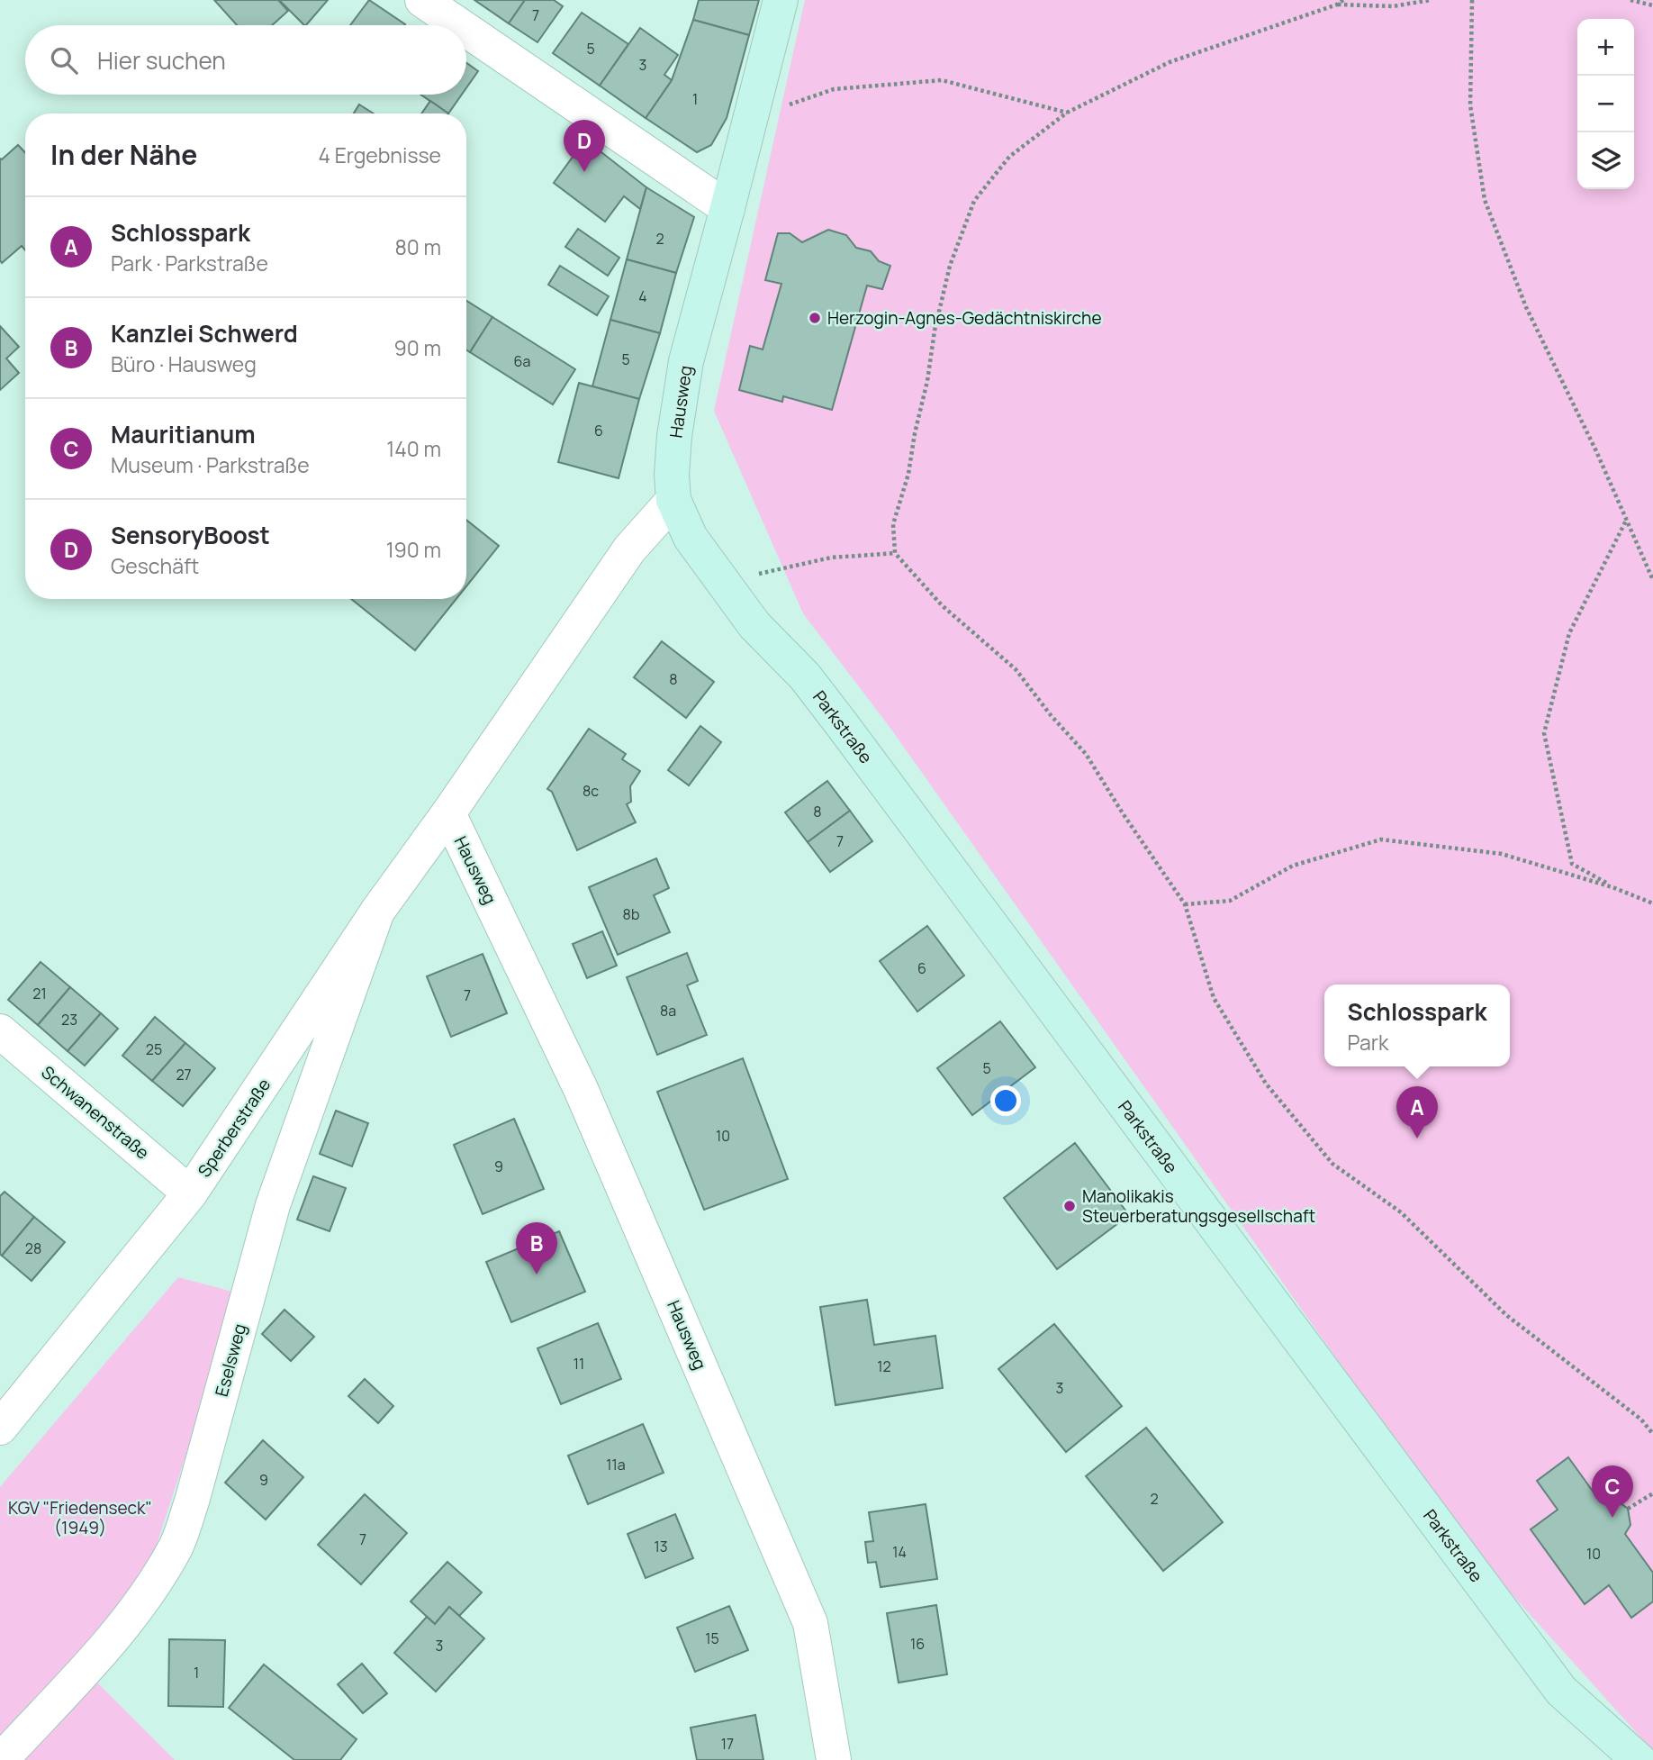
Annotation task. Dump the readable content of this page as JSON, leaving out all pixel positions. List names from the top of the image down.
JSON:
{
  "streets": {
    "street": [
      "Hausweg",
      "Parkstraße",
      "Schwanenstraße",
      "Sperberstraße",
      "Eselsweg"
    ]
  },
  "crossings": [
    ["Hausweg", "Parkstraße"],
    ["Hausweg", "Sperberstraße"],
    ["Schwanenstraße", "Sperberstraße"],
    ["Sperberstraße", "Eselsweg"]
  ],
  "parks": ["KGV \"Friedenseck\" (1949)"],
  "places": ["Herzogin-Agnes-Gedächtniskirche", "Manolikakis Steuerberatungsgesellschaft"],
  "house_numbers": [
    "7",
    "5",
    "3",
    "1",
    "2",
    "4",
    "5",
    "6a",
    "6",
    "8",
    "8c",
    "8",
    "7",
    "8b",
    "6",
    "21",
    "7",
    "8a",
    "23",
    "25",
    "5",
    "27",
    "10",
    "9",
    "28",
    "11",
    "12",
    "3",
    "11a",
    "9",
    "2",
    "7",
    "13",
    "14",
    "10",
    "15",
    "16",
    "3",
    "1",
    "17"
  ],
  "page": {
    "map_buttons": ["+", "−"],
    "search": "Hier suchen",
    "heading": ["In der Nähe", "4 Ergebnisse"],
    "pins": [
      "D",
      "A",
      "B",
      "C"
    ],
    "list": [
      {
        "mark": "A",
        "name": "Schlosspark",
        "note": "Park · Parkstraße",
        "value": "80 m"
      },
      {
        "mark": "B",
        "name": "Kanzlei Schwerd",
        "note": "Büro · Hausweg",
        "value": "90 m"
      },
      {
        "mark": "C",
        "name": "Mauritianum",
        "note": "Museum · Parkstraße",
        "value": "140 m"
      },
      {
        "mark": "D",
        "name": "SensoryBoost",
        "note": "Geschäft",
        "value": "190 m"
      }
    ],
    "popup": ["Schlosspark", "Park"]
  }
}
